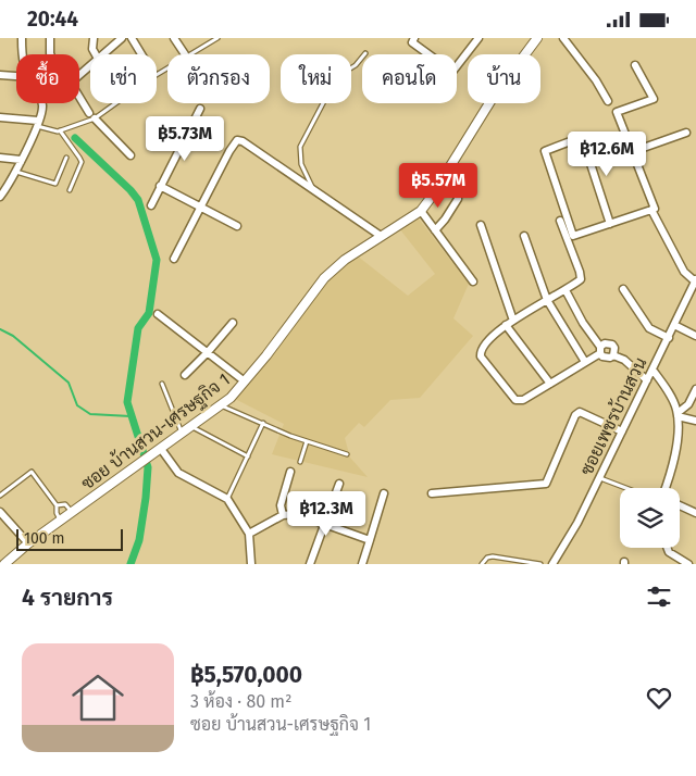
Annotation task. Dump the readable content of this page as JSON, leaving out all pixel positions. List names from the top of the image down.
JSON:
{
  "streets": {
    "street": ["ซอยเพชรบ้านสวน", "ซอย บ้านสวน-เศรษฐกิจ 1"]
  },
  "scale_bar": "100 m",
  "page": {
    "status": "20:44",
    "chip": [
      "ซื้อ",
      "เช่า",
      "ตัวกรอง",
      "ใหม่",
      "คอนโด",
      "บ้าน"
    ],
    "price": [
      "฿5.73M",
      "฿12.6M",
      "฿5.57M",
      "฿12.3M"
    ],
    "scale": "100 m",
    "heading": "4 รายการ",
    "list": [
      {
        "name": "฿5,570,000",
        "note": "3 ห้อง · 80 m² · ซอย บ้านสวน-เศรษฐกิจ 1"
      }
    ]
  }
}
